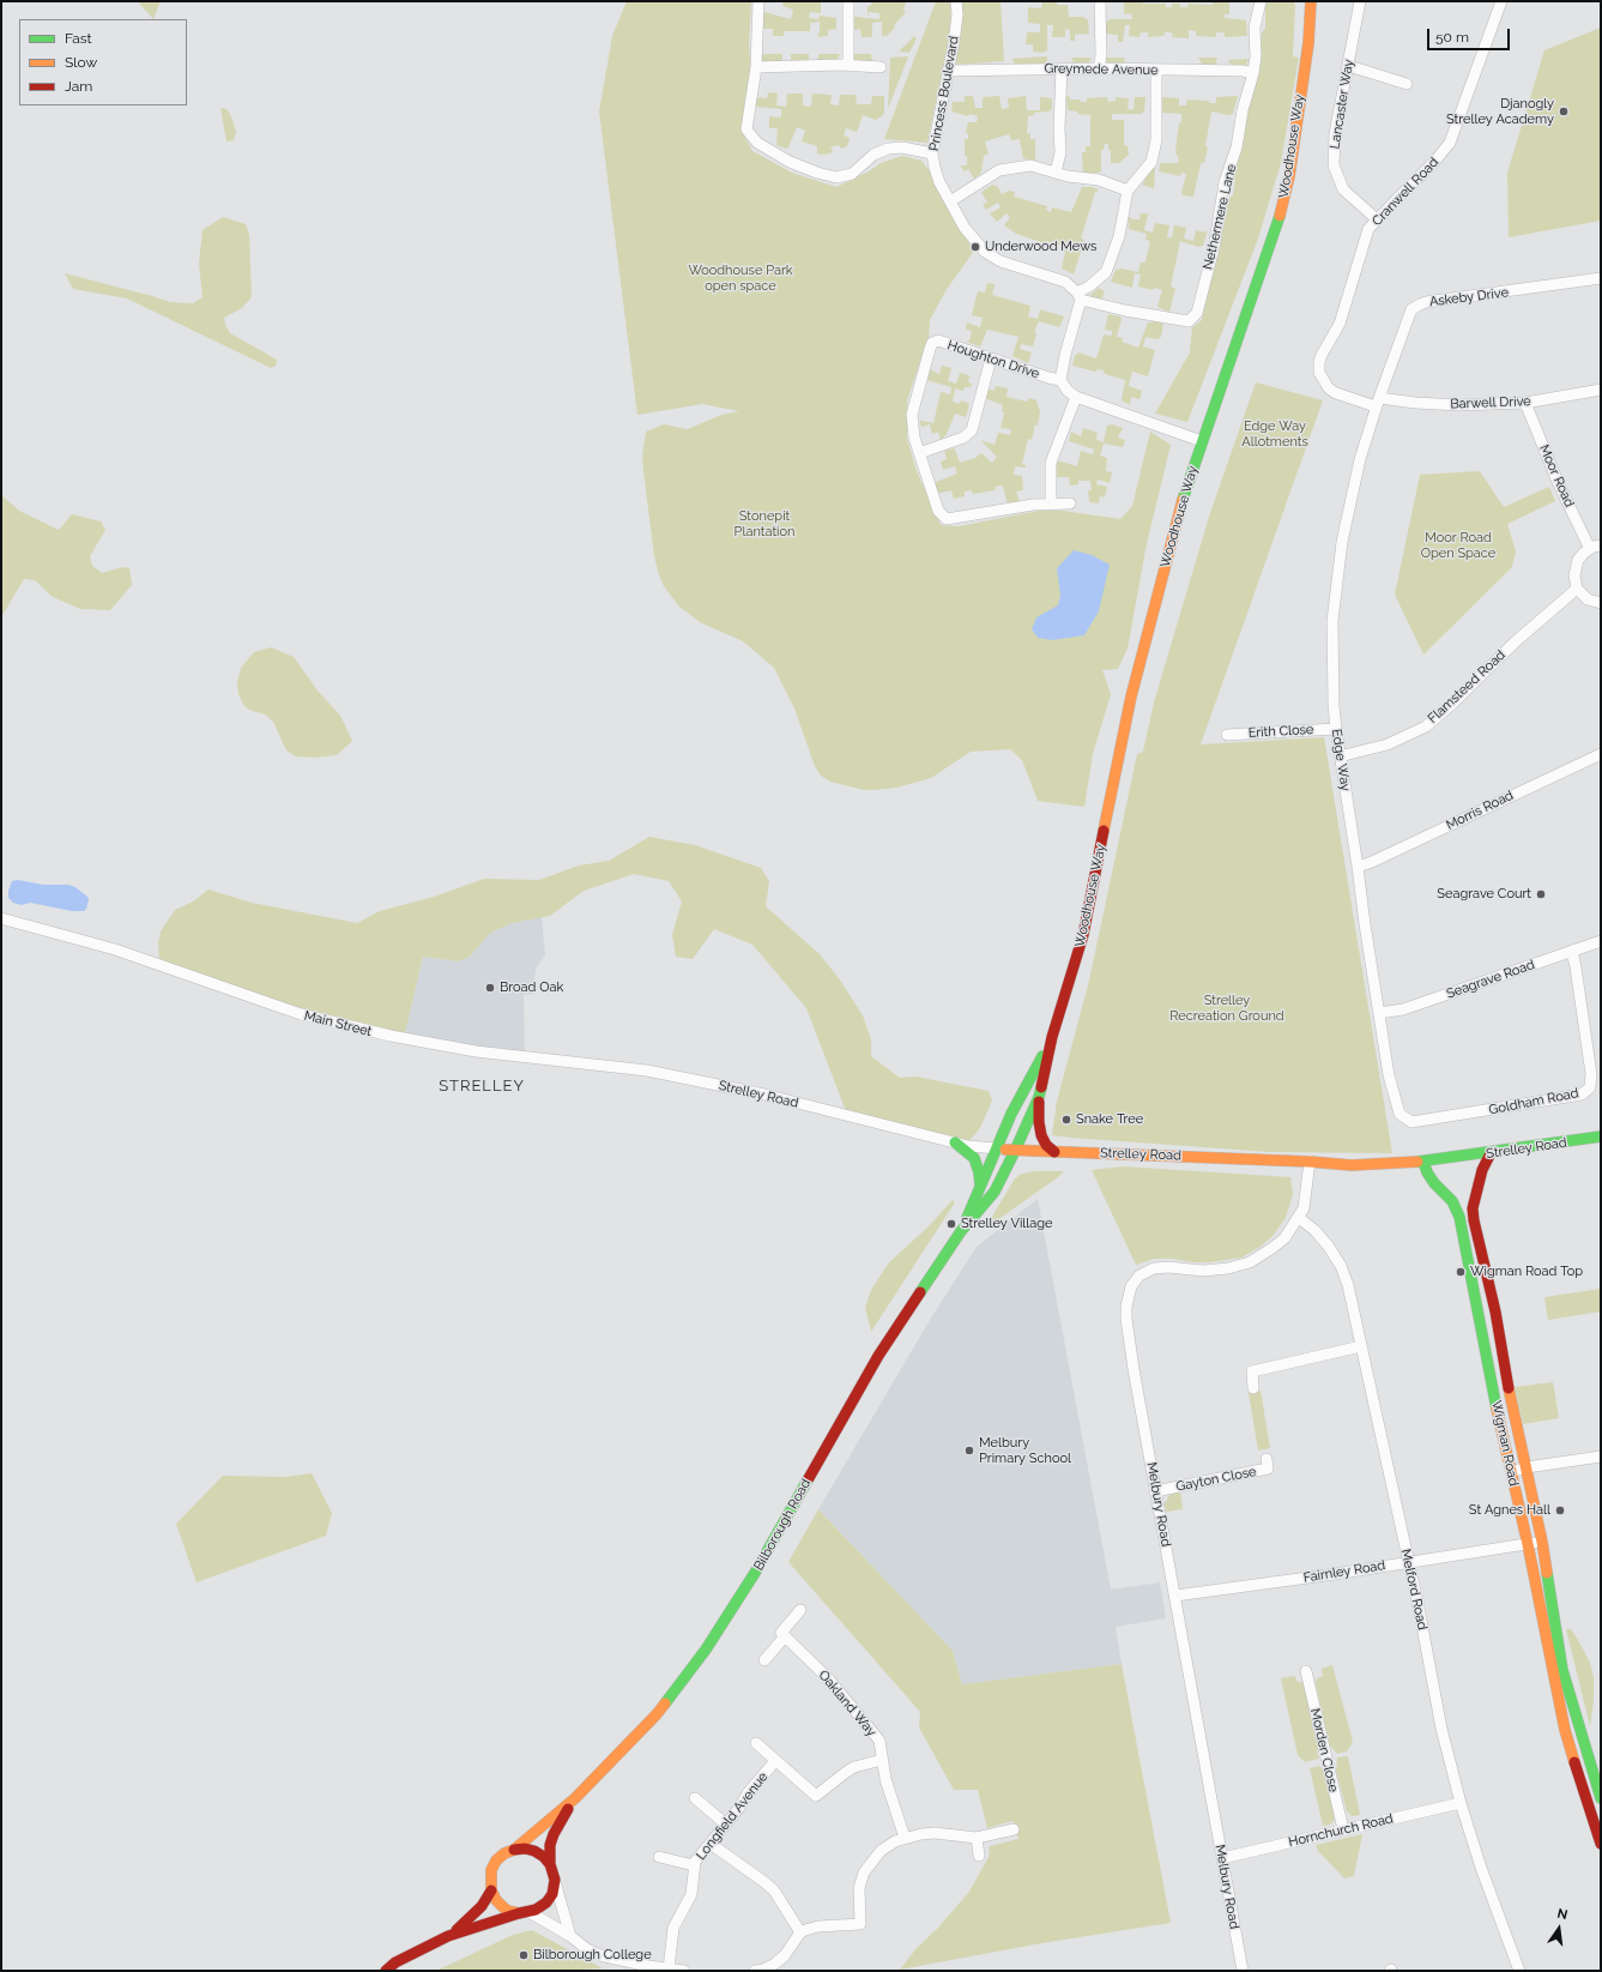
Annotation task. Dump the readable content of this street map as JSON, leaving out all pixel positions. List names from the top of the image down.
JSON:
{
  "streets": {
    "main road": [
      "Woodhouse Way",
      "Strelley Road",
      "Wigman Road",
      "Bilborough Road"
    ],
    "street": [
      "Greymede Avenue",
      "Princess Boulevard",
      "Lancaster Way",
      "Cranwell Road",
      "Nethermere Lane",
      "Askeby Drive",
      "Houghton Drive",
      "Barwell Drive",
      "Moor Road",
      "Flamsteed Road",
      "Erith Close",
      "Edge Way",
      "Morris Road",
      "Seagrave Road",
      "Main Street",
      "Goldham Road",
      "Gayton Close",
      "Melbury Road",
      "Fairnley Road",
      "Melford Road",
      "Oakland Way",
      "Morden Close",
      "Longfield Avenue",
      "Hornchurch Road"
    ]
  },
  "crossings": [
    ["Greymede Avenue", "Princess Boulevard"],
    ["Greymede Avenue", "Nethermere Lane"],
    ["Princess Boulevard", "Nethermere Lane"],
    ["Lancaster Way", "Cranwell Road"],
    ["Woodhouse Way", "Strelley Road"],
    ["Woodhouse Way", "Bilborough Road"],
    ["Cranwell Road", "Askeby Drive"],
    ["Cranwell Road", "Barwell Drive"],
    ["Cranwell Road", "Edge Way"],
    ["Askeby Drive", "Barwell Drive"],
    ["Askeby Drive", "Edge Way"],
    ["Barwell Drive", "Moor Road"],
    ["Barwell Drive", "Edge Way"],
    ["Moor Road", "Flamsteed Road"],
    ["Flamsteed Road", "Edge Way"],
    ["Erith Close", "Edge Way"],
    ["Edge Way", "Morris Road"],
    ["Edge Way", "Seagrave Road"],
    ["Edge Way", "Goldham Road"],
    ["Seagrave Road", "Goldham Road"],
    ["Main Street", "Strelley Road"],
    ["Strelley Road", "Wigman Road"],
    ["Strelley Road", "Melbury Road"],
    ["Strelley Road", "Bilborough Road"],
    ["Wigman Road", "Fairnley Road"],
    ["Gayton Close", "Melbury Road"],
    ["Melbury Road", "Fairnley Road"],
    ["Melbury Road", "Melford Road"],
    ["Melbury Road", "Hornchurch Road"],
    ["Fairnley Road", "Melford Road"],
    ["Melford Road", "Hornchurch Road"],
    ["Oakland Way", "Longfield Avenue"],
    ["Morden Close", "Hornchurch Road"]
  ],
  "districts": ["STRELLEY"],
  "parks": [
    "Woodhouse Park open space",
    "Edge Way Allotments",
    "Stonepit Plantation",
    "Moor Road Open Space",
    "Strelley Recreation Ground"
  ],
  "places": [
    "Djanogly Strelley Academy",
    "Underwood Mews",
    "Seagrave Court",
    "Broad Oak",
    "Snake Tree",
    "Strelley Village",
    "Wigman Road Top",
    "Melbury Primary School",
    "St Agnes Hall",
    "Bilborough College"
  ],
  "legend": ["Fast", "Slow", "Jam"],
  "scale_bar": "50 m",
  "north": "top"
}
